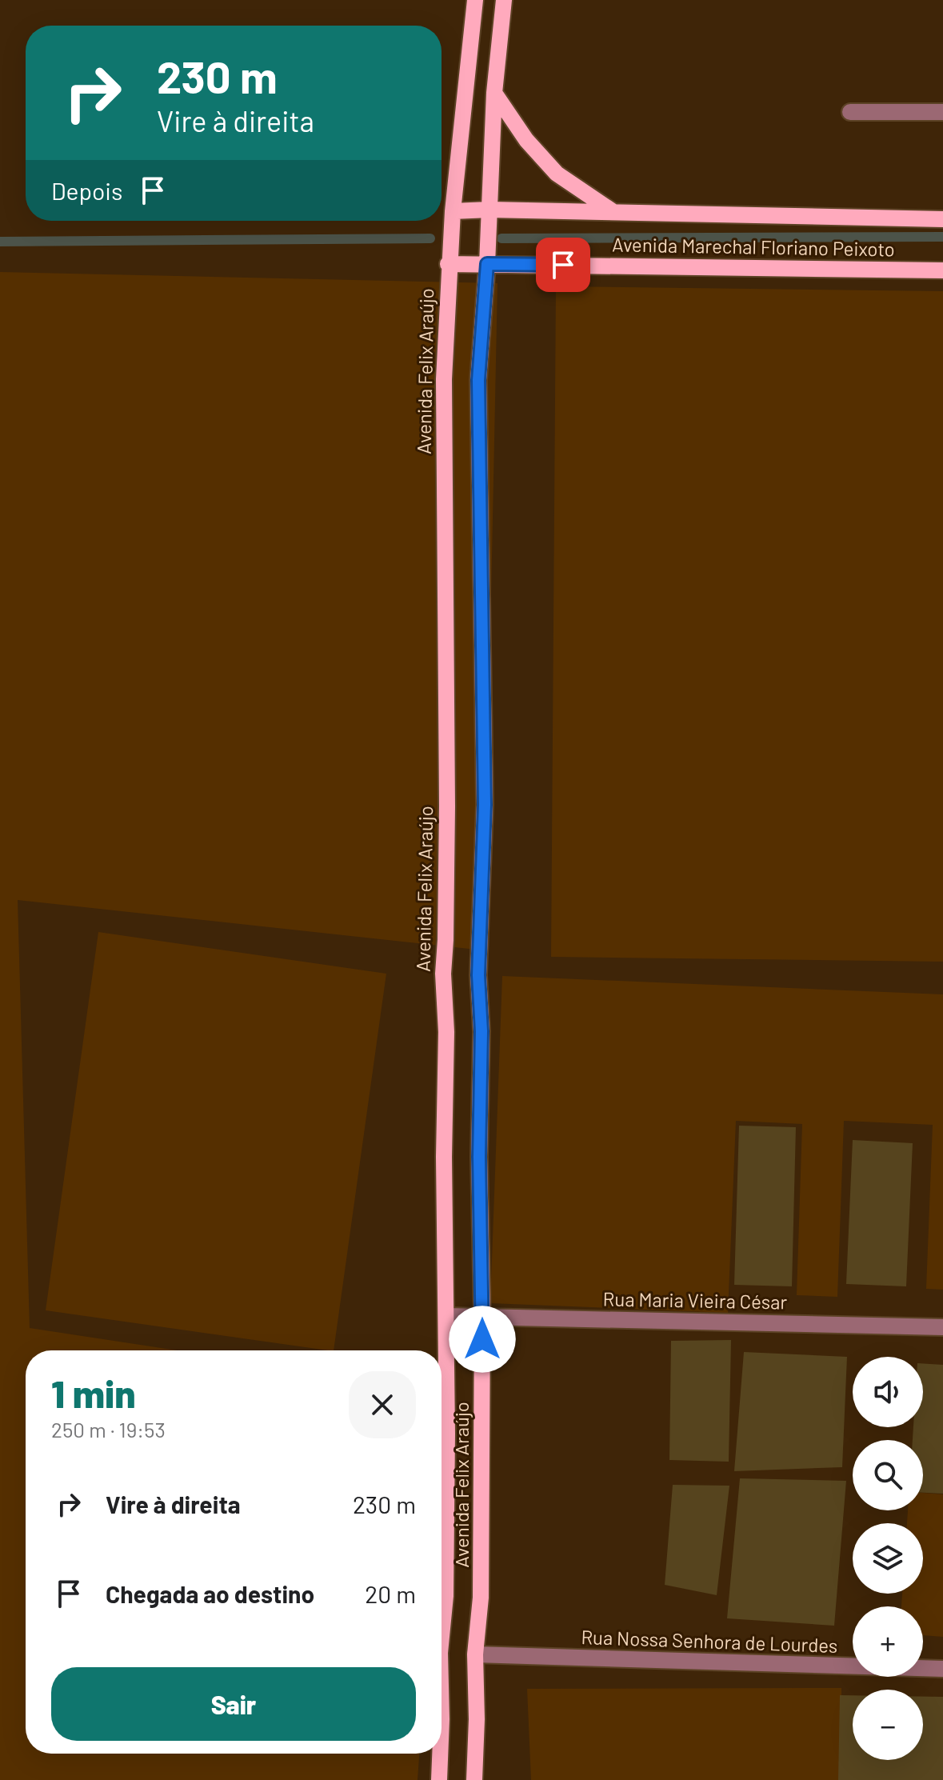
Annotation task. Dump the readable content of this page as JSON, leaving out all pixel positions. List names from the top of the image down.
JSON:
{
  "streets": {
    "main road": ["Avenida Marechal Floriano Peixoto", "Avenida Felix Araújo"],
    "street": ["Rua Maria Vieira César", "Rua Nossa Senhora de Lourdes"]
  },
  "crossings": [
    ["Avenida Marechal Floriano Peixoto", "Avenida Felix Araújo"],
    ["Avenida Felix Araújo", "Rua Maria Vieira César"],
    ["Avenida Felix Araújo", "Rua Nossa Senhora de Lourdes"]
  ],
  "page": {
    "turn": ["230 m", "Vire à direita"],
    "then": "Depois",
    "heading": ["1 min", "250 m · 19:53"],
    "map_buttons": ["+", "−"],
    "list": [
      {
        "name": "Vire à direita",
        "value": "230 m"
      },
      {
        "name": "Chegada ao destino",
        "value": "20 m"
      }
    ],
    "buttons": "Sair"
  }
}
